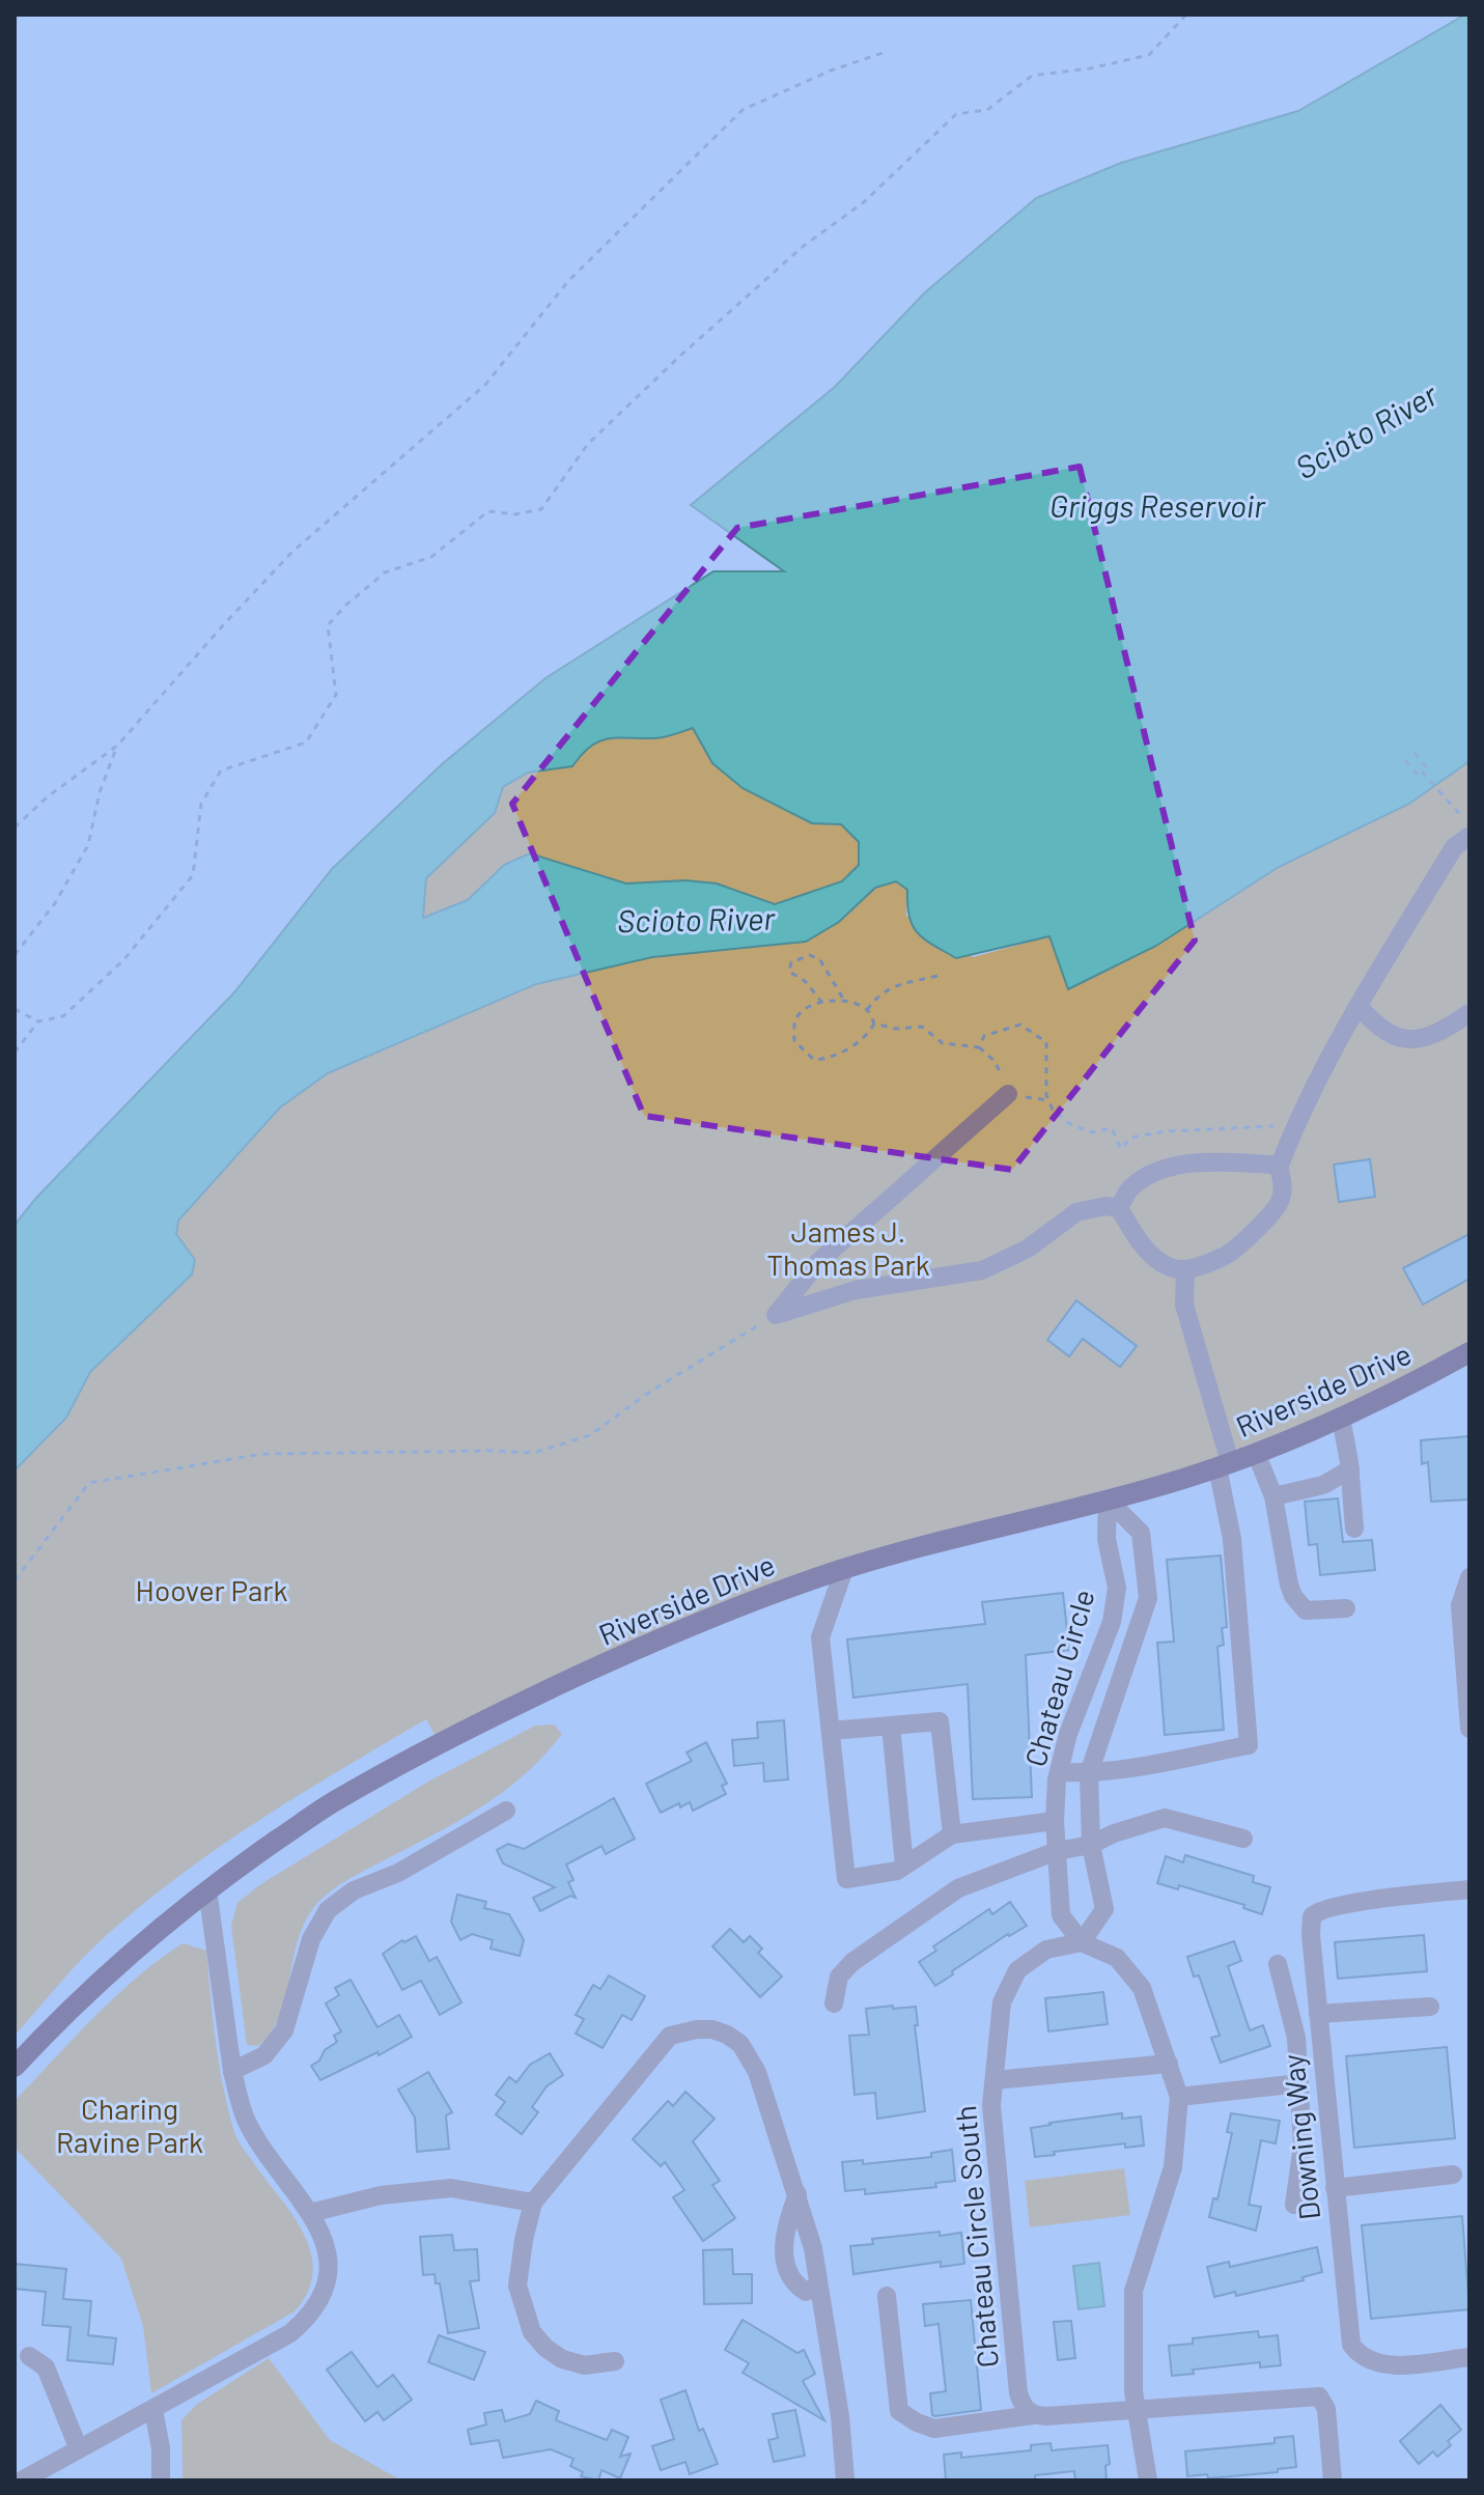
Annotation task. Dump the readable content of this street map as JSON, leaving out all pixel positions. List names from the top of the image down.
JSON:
{
  "streets": {
    "main road": ["Riverside Drive"],
    "street": ["Chateau Circle", "Downing Way", "Chateau Circle South"]
  },
  "crossings": [
    ["Riverside Drive", "Chateau Circle"],
    ["Chateau Circle", "Chateau Circle South"]
  ],
  "water": ["Scioto River", "Griggs Reservoir"],
  "parks": ["James J. Thomas Park", "Hoover Park", "Charing Ravine Park"]
}
